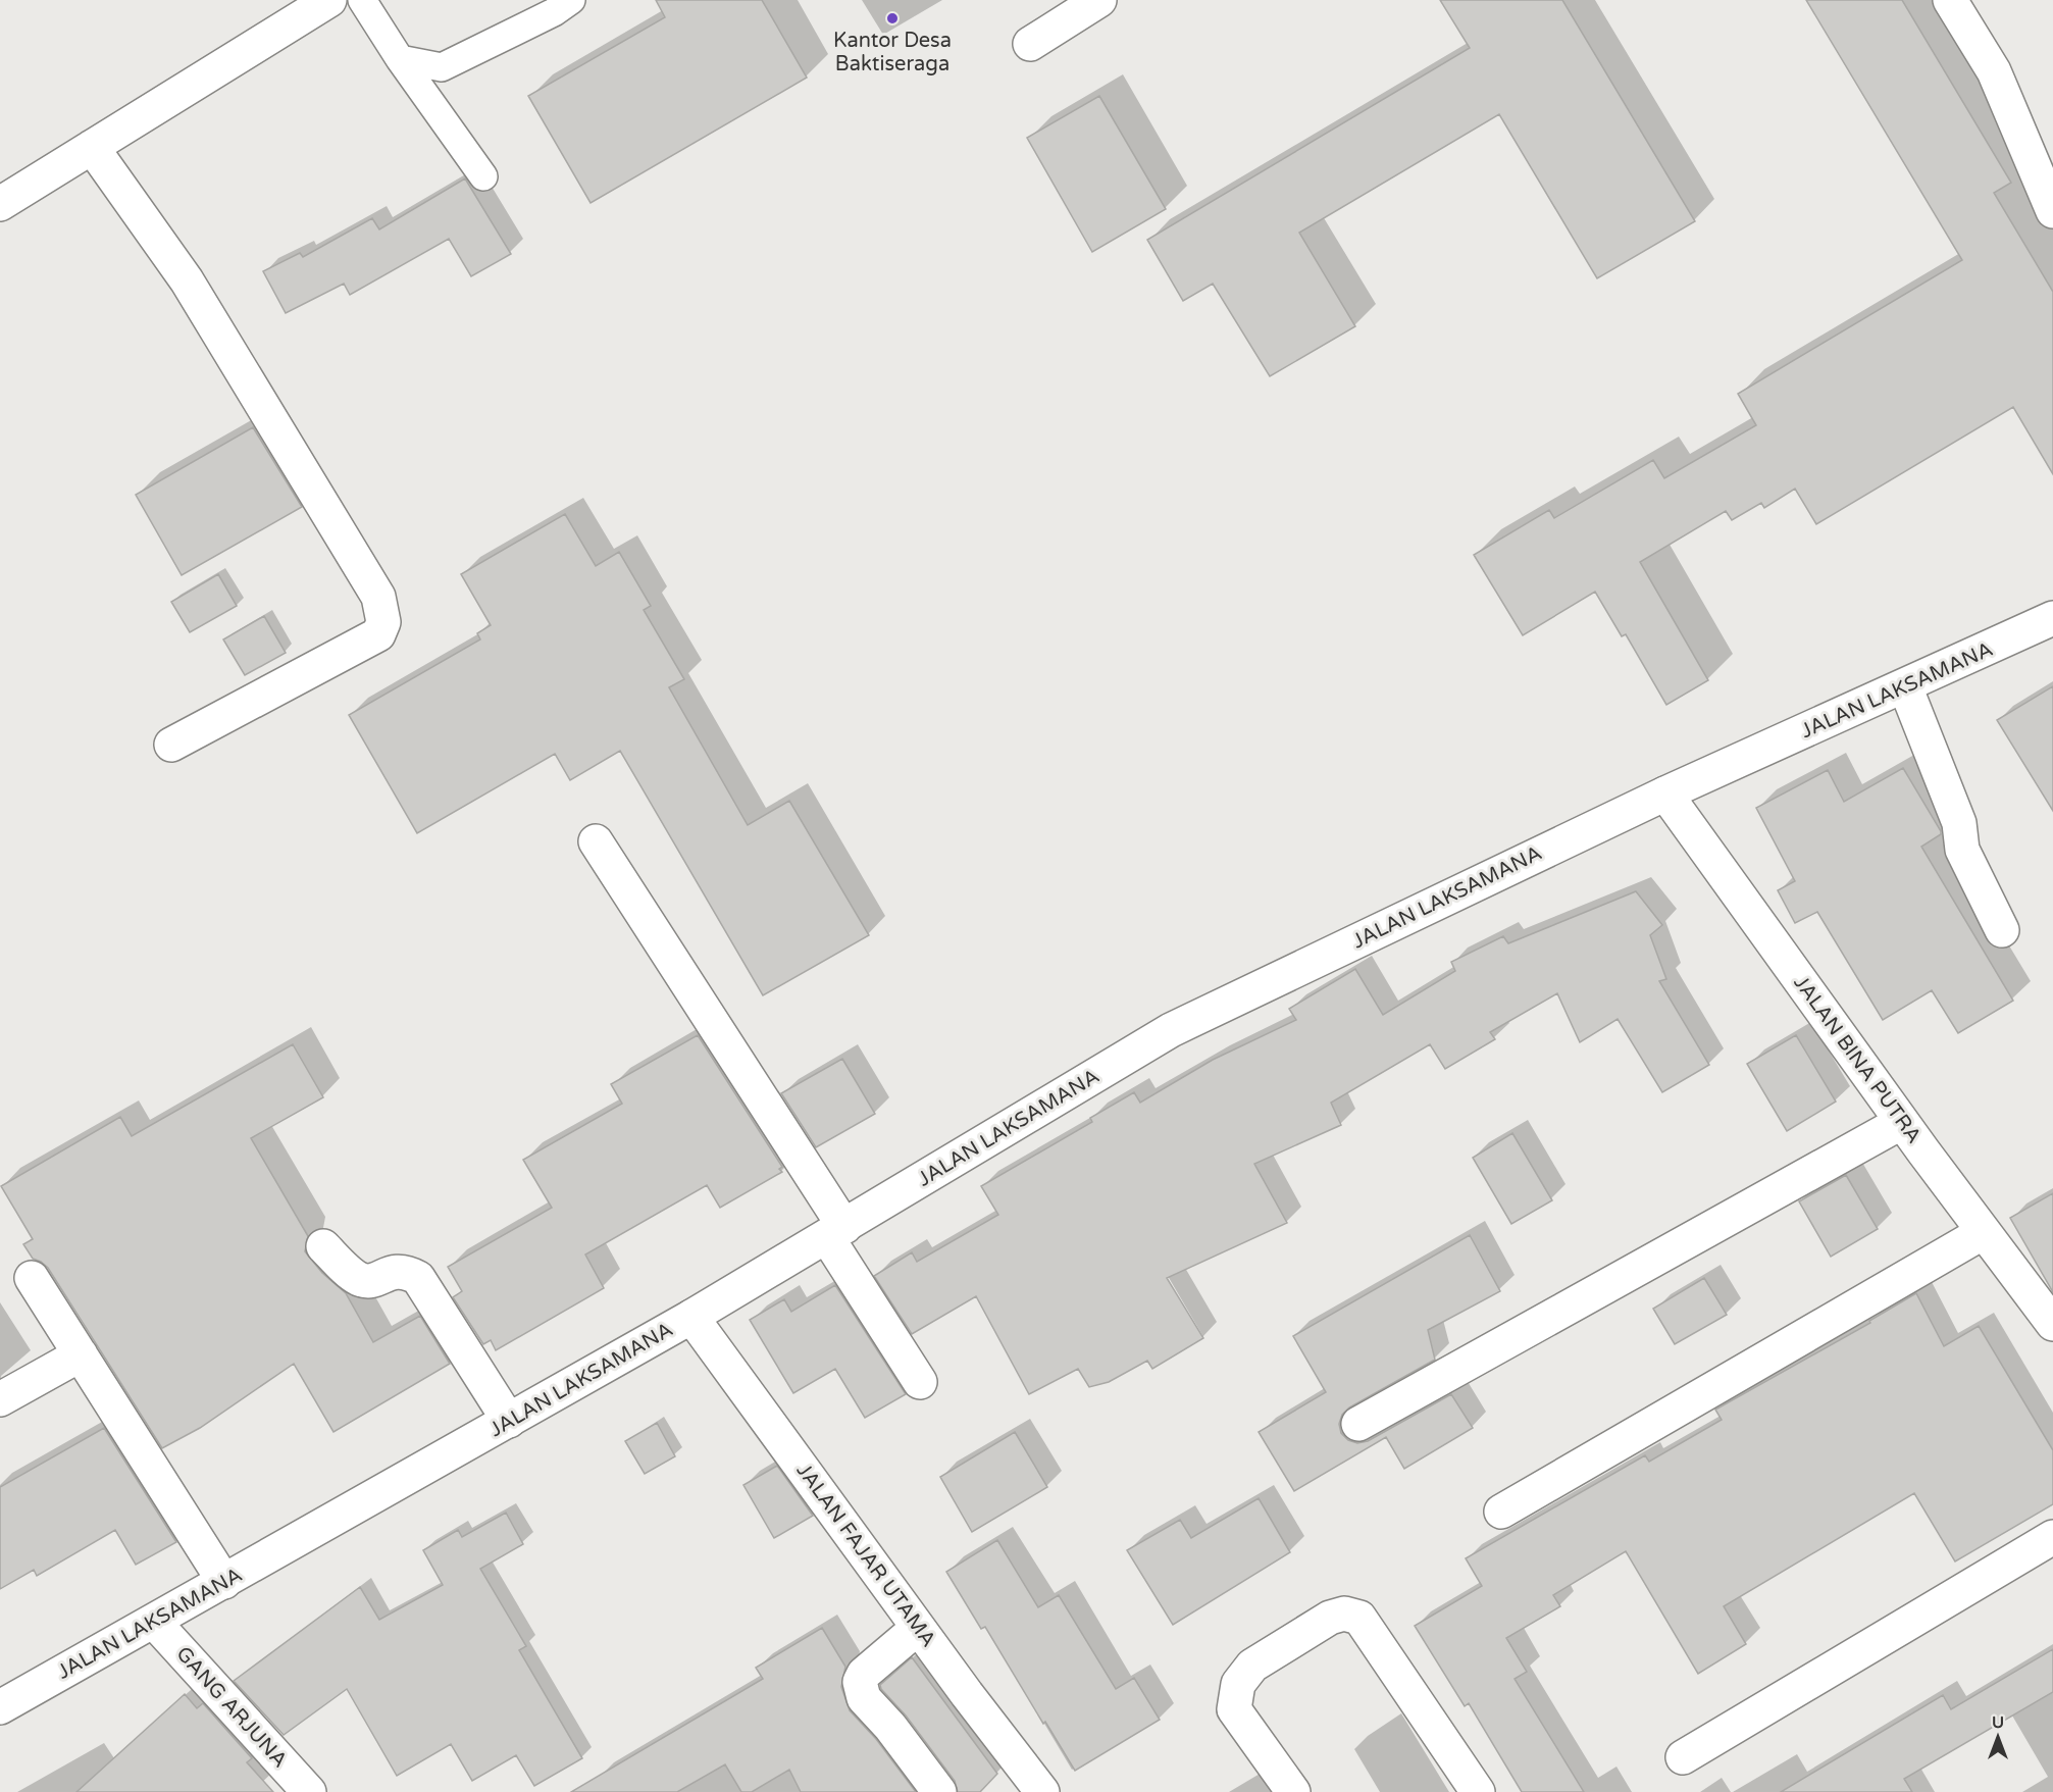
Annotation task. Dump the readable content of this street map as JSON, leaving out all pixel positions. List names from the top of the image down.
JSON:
{
  "streets": {
    "street": [
      "JALAN LAKSAMANA",
      "JALAN BINA PUTRA",
      "JALAN FAJAR UTAMA",
      "GANG ARJUNA"
    ]
  },
  "crossings": [
    ["JALAN LAKSAMANA", "JALAN BINA PUTRA"],
    ["JALAN LAKSAMANA", "JALAN FAJAR UTAMA"],
    ["JALAN LAKSAMANA", "GANG ARJUNA"]
  ],
  "places": ["Kantor Desa Baktiseraga"],
  "north": "top"
}
